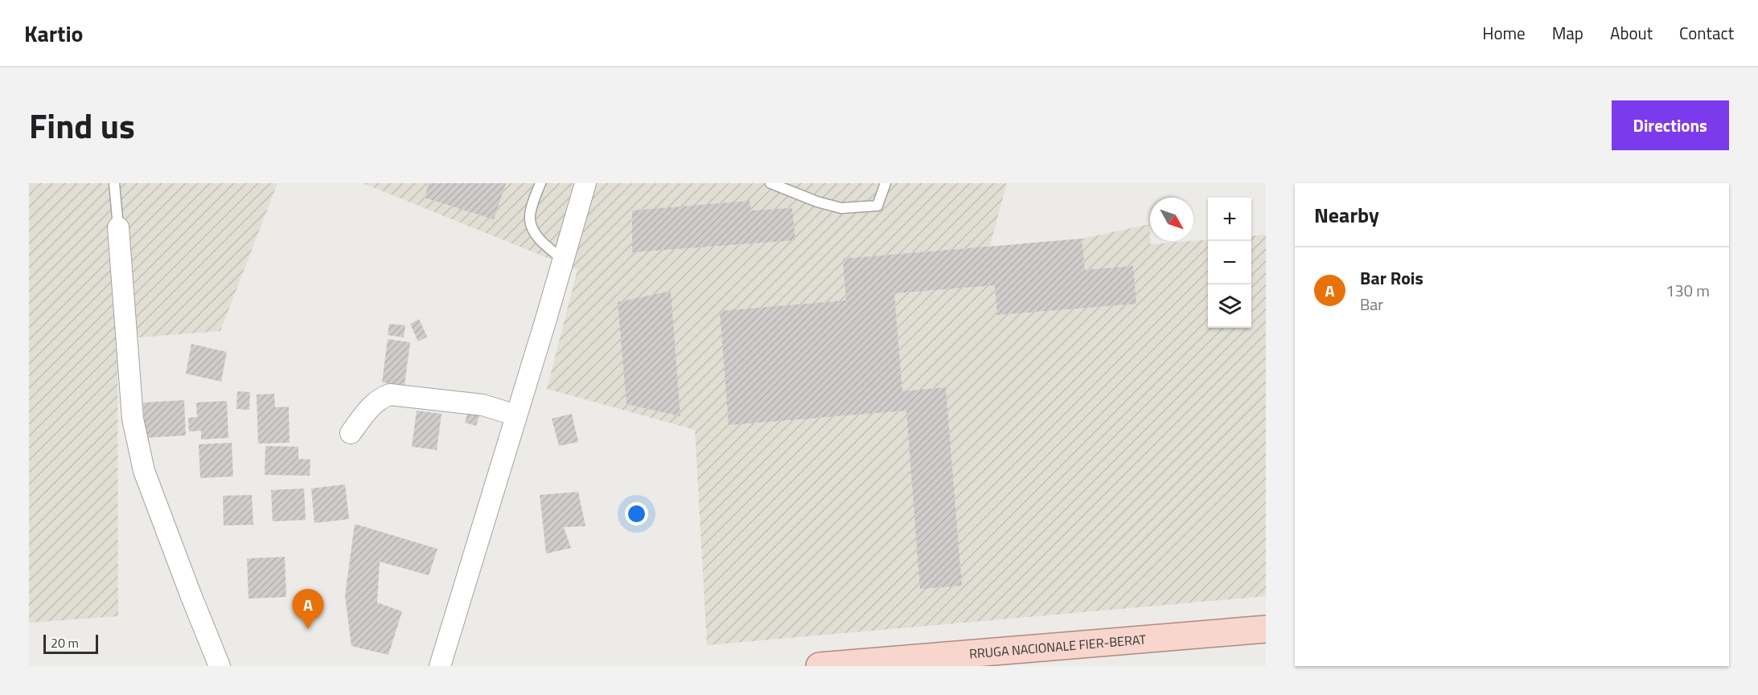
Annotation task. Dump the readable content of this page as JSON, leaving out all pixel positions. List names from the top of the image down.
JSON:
{
  "streets": {
    "main road": ["RRUGA NACIONALE FIER-BERAT"]
  },
  "scale_bar": "20 m",
  "north": "bottom right",
  "page": {
    "header": "Kartio",
    "nav": [
      "Home",
      "Map",
      "About",
      "Contact"
    ],
    "title": "Find us",
    "buttons": "Directions",
    "heading": "Nearby",
    "map_buttons": ["+", "−"],
    "list": [
      {
        "mark": "A",
        "name": "Bar Rois",
        "note": "Bar",
        "value": "130 m"
      }
    ],
    "pins": "A",
    "scale": "20 m"
  }
}
